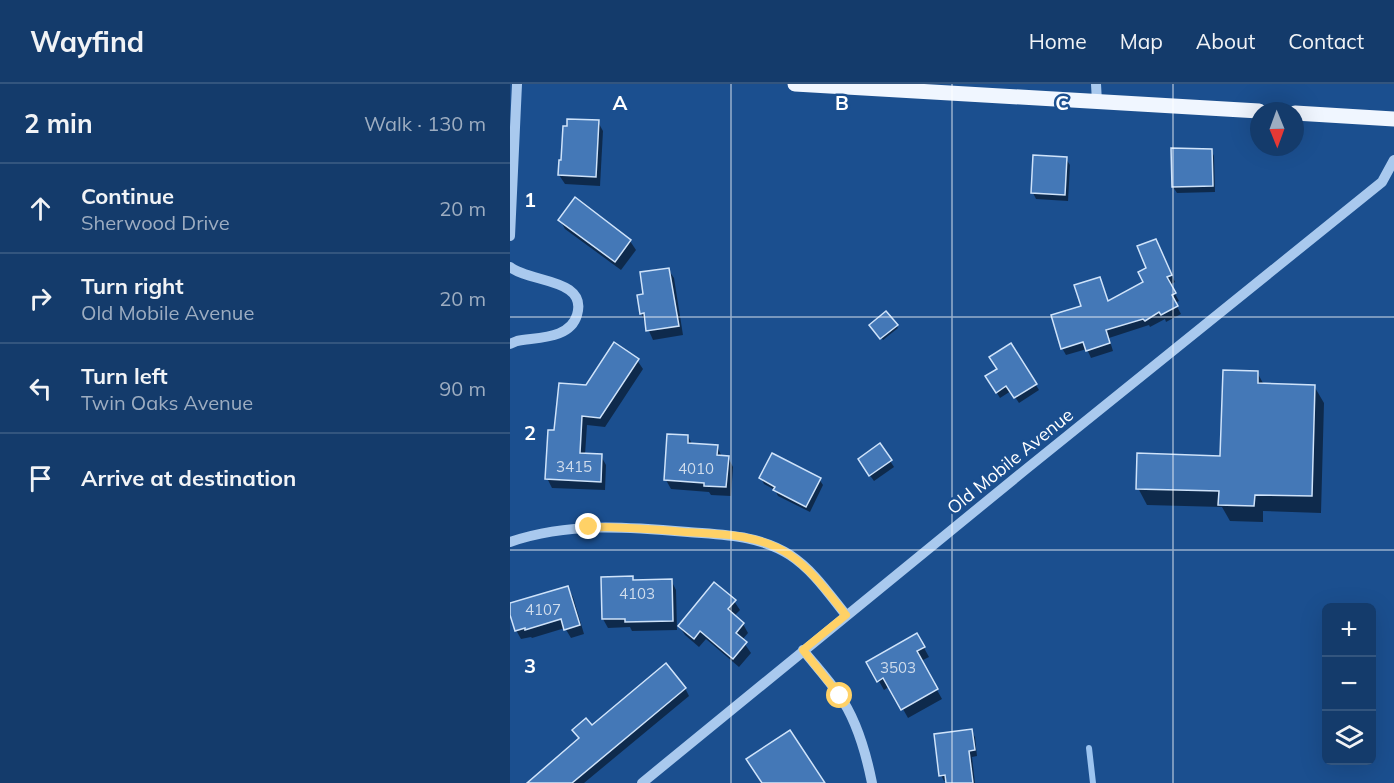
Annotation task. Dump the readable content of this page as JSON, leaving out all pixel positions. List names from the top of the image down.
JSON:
{
  "streets": {
    "street": ["Old Mobile Avenue"]
  },
  "house_numbers": [
    "3415",
    "4010",
    "4103",
    "4107",
    "3503"
  ],
  "north": "bottom",
  "page": {
    "header": "Wayfind",
    "nav": [
      "Home",
      "Map",
      "About",
      "Contact"
    ],
    "heading": ["2 min", "Walk · 130 m"],
    "list": [
      ["Continue", "Sherwood Drive", "20 m"],
      ["Turn right", "Old Mobile Avenue", "20 m"],
      ["Turn left", "Twin Oaks Avenue", "90 m"],
      "Arrive at destination"
    ],
    "map_buttons": ["+", "−"]
  },
  "grid": {
    "columns": ["A", "B", "C"],
    "rows": ["1", "2", "3"]
  }
}
